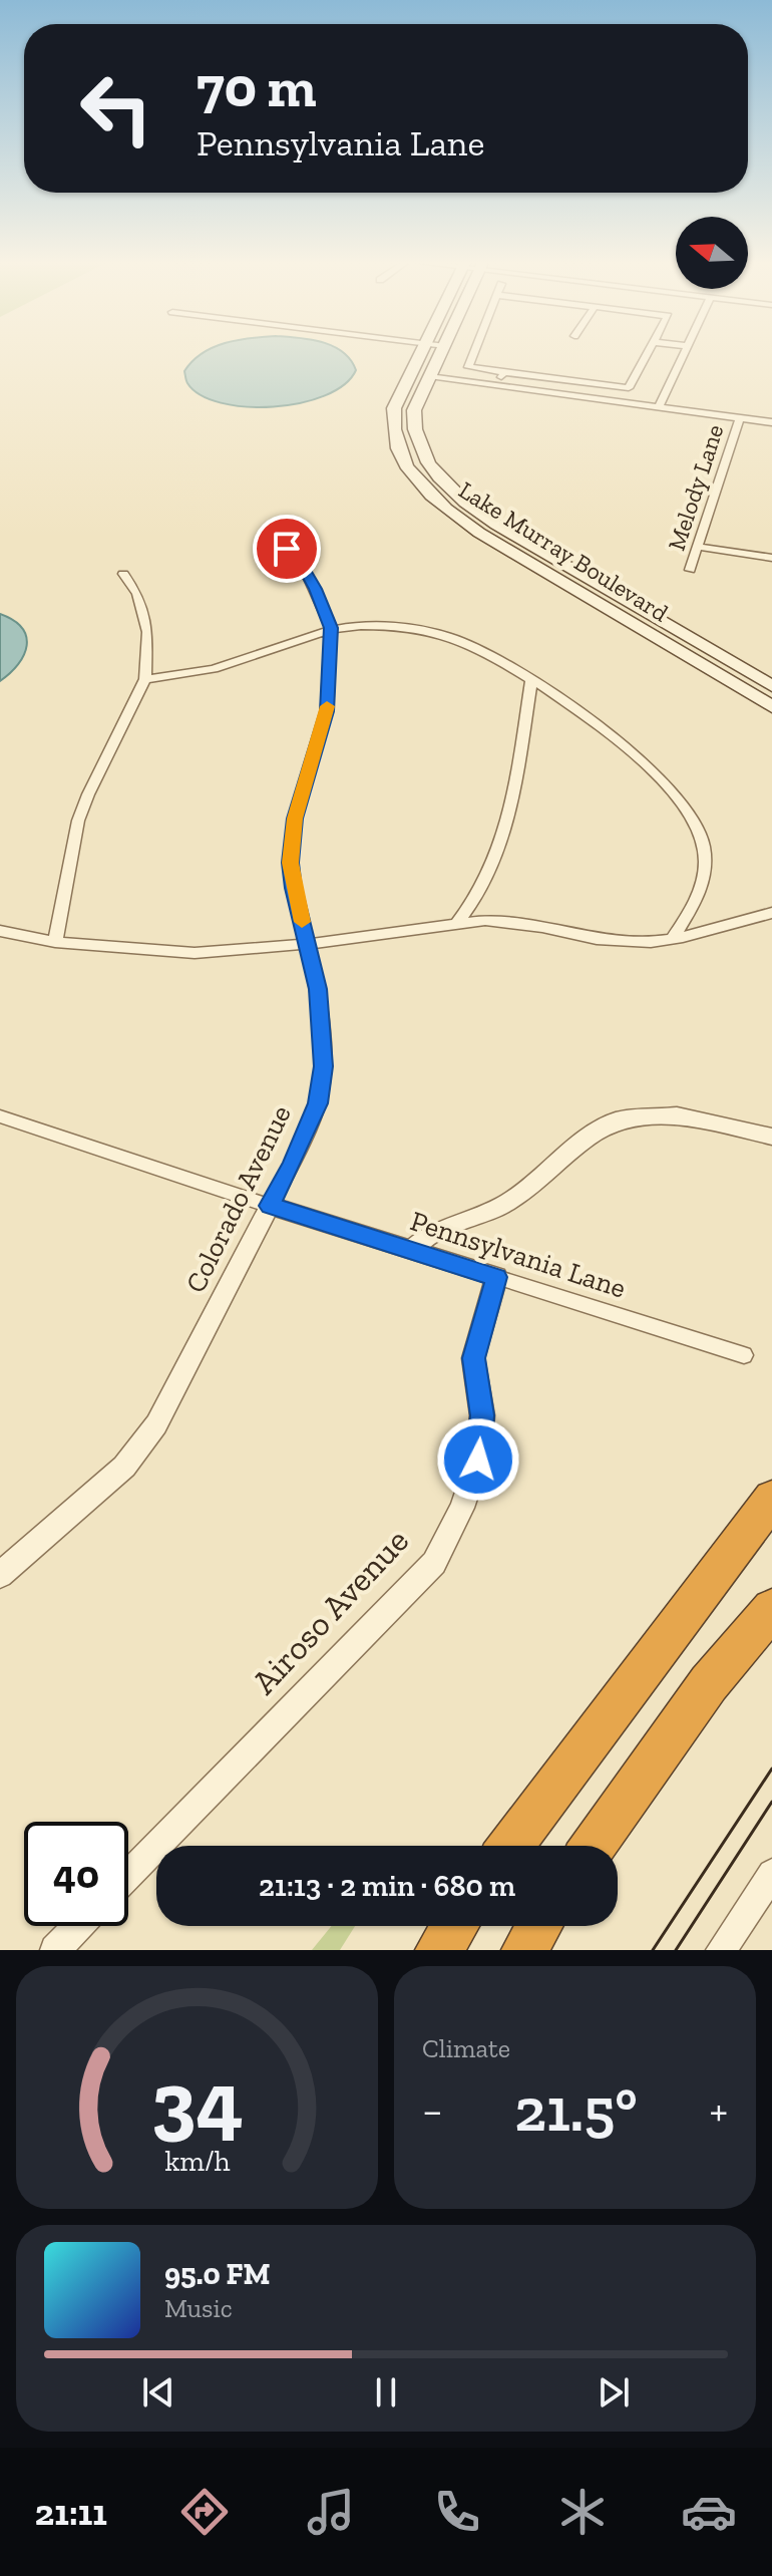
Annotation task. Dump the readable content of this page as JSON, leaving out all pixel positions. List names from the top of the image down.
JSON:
{
  "streets": {
    "main road": ["Lake Murray Boulevard"],
    "street": [
      "Melody Lane",
      "Colorado Avenue",
      "Pennsylvania Lane",
      "Airoso Avenue"
    ]
  },
  "crossings": [
    ["Colorado Avenue", "Pennsylvania Lane"],
    ["Pennsylvania Lane", "Airoso Avenue"]
  ],
  "north": "left",
  "page": {
    "turn": ["70 m", "Pennsylvania Lane"],
    "limit": "40",
    "trip": "21:13 · 2 min · 680 m",
    "tile": "Climate",
    "heat": ["−", "21.5°", "+"],
    "song": ["95.0 FM", "Music"],
    "tabs": "21:11",
    "gauge": ["34", "km/h"]
  }
}
